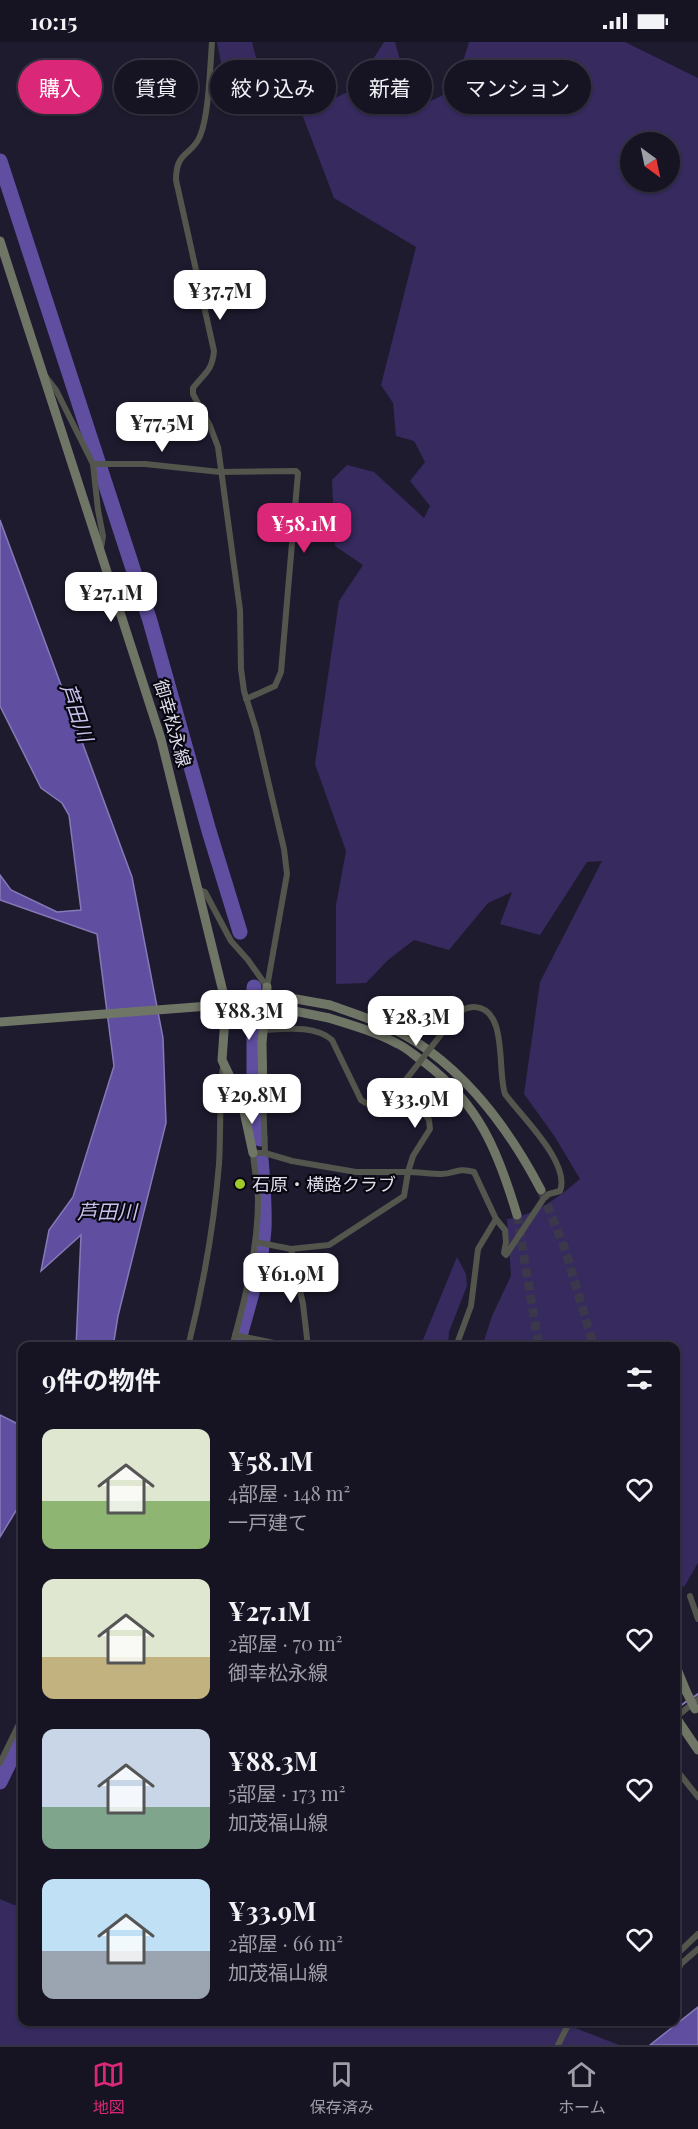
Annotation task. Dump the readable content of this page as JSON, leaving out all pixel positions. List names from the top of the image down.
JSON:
{
  "streets": {
    "main road": ["御幸松永線"]
  },
  "water": ["芦田川"],
  "places": ["石原・横路クラブ"],
  "north": "bottom right",
  "page": {
    "status": "10:15",
    "chip": [
      "購入",
      "賃貸",
      "絞り込み",
      "新着",
      "マンション"
    ],
    "price": [
      "¥37.7M",
      "¥77.5M",
      "¥58.1M",
      "¥27.1M",
      "¥88.3M",
      "¥28.3M",
      "¥29.8M",
      "¥33.9M",
      "¥61.9M"
    ],
    "heading": "9件の物件",
    "list": [
      {
        "name": "¥58.1M",
        "note": "4部屋 · 148 m² · 一戸建て"
      },
      {
        "name": "¥27.1M",
        "note": "2部屋 · 70 m² · 御幸松永線"
      },
      {
        "name": "¥88.3M",
        "note": "5部屋 · 173 m² · 加茂福山線"
      },
      {
        "name": "¥33.9M",
        "note": "2部屋 · 66 m² · 加茂福山線"
      }
    ],
    "tabs": ["地図", "保存済み", "ホーム"]
  }
}
